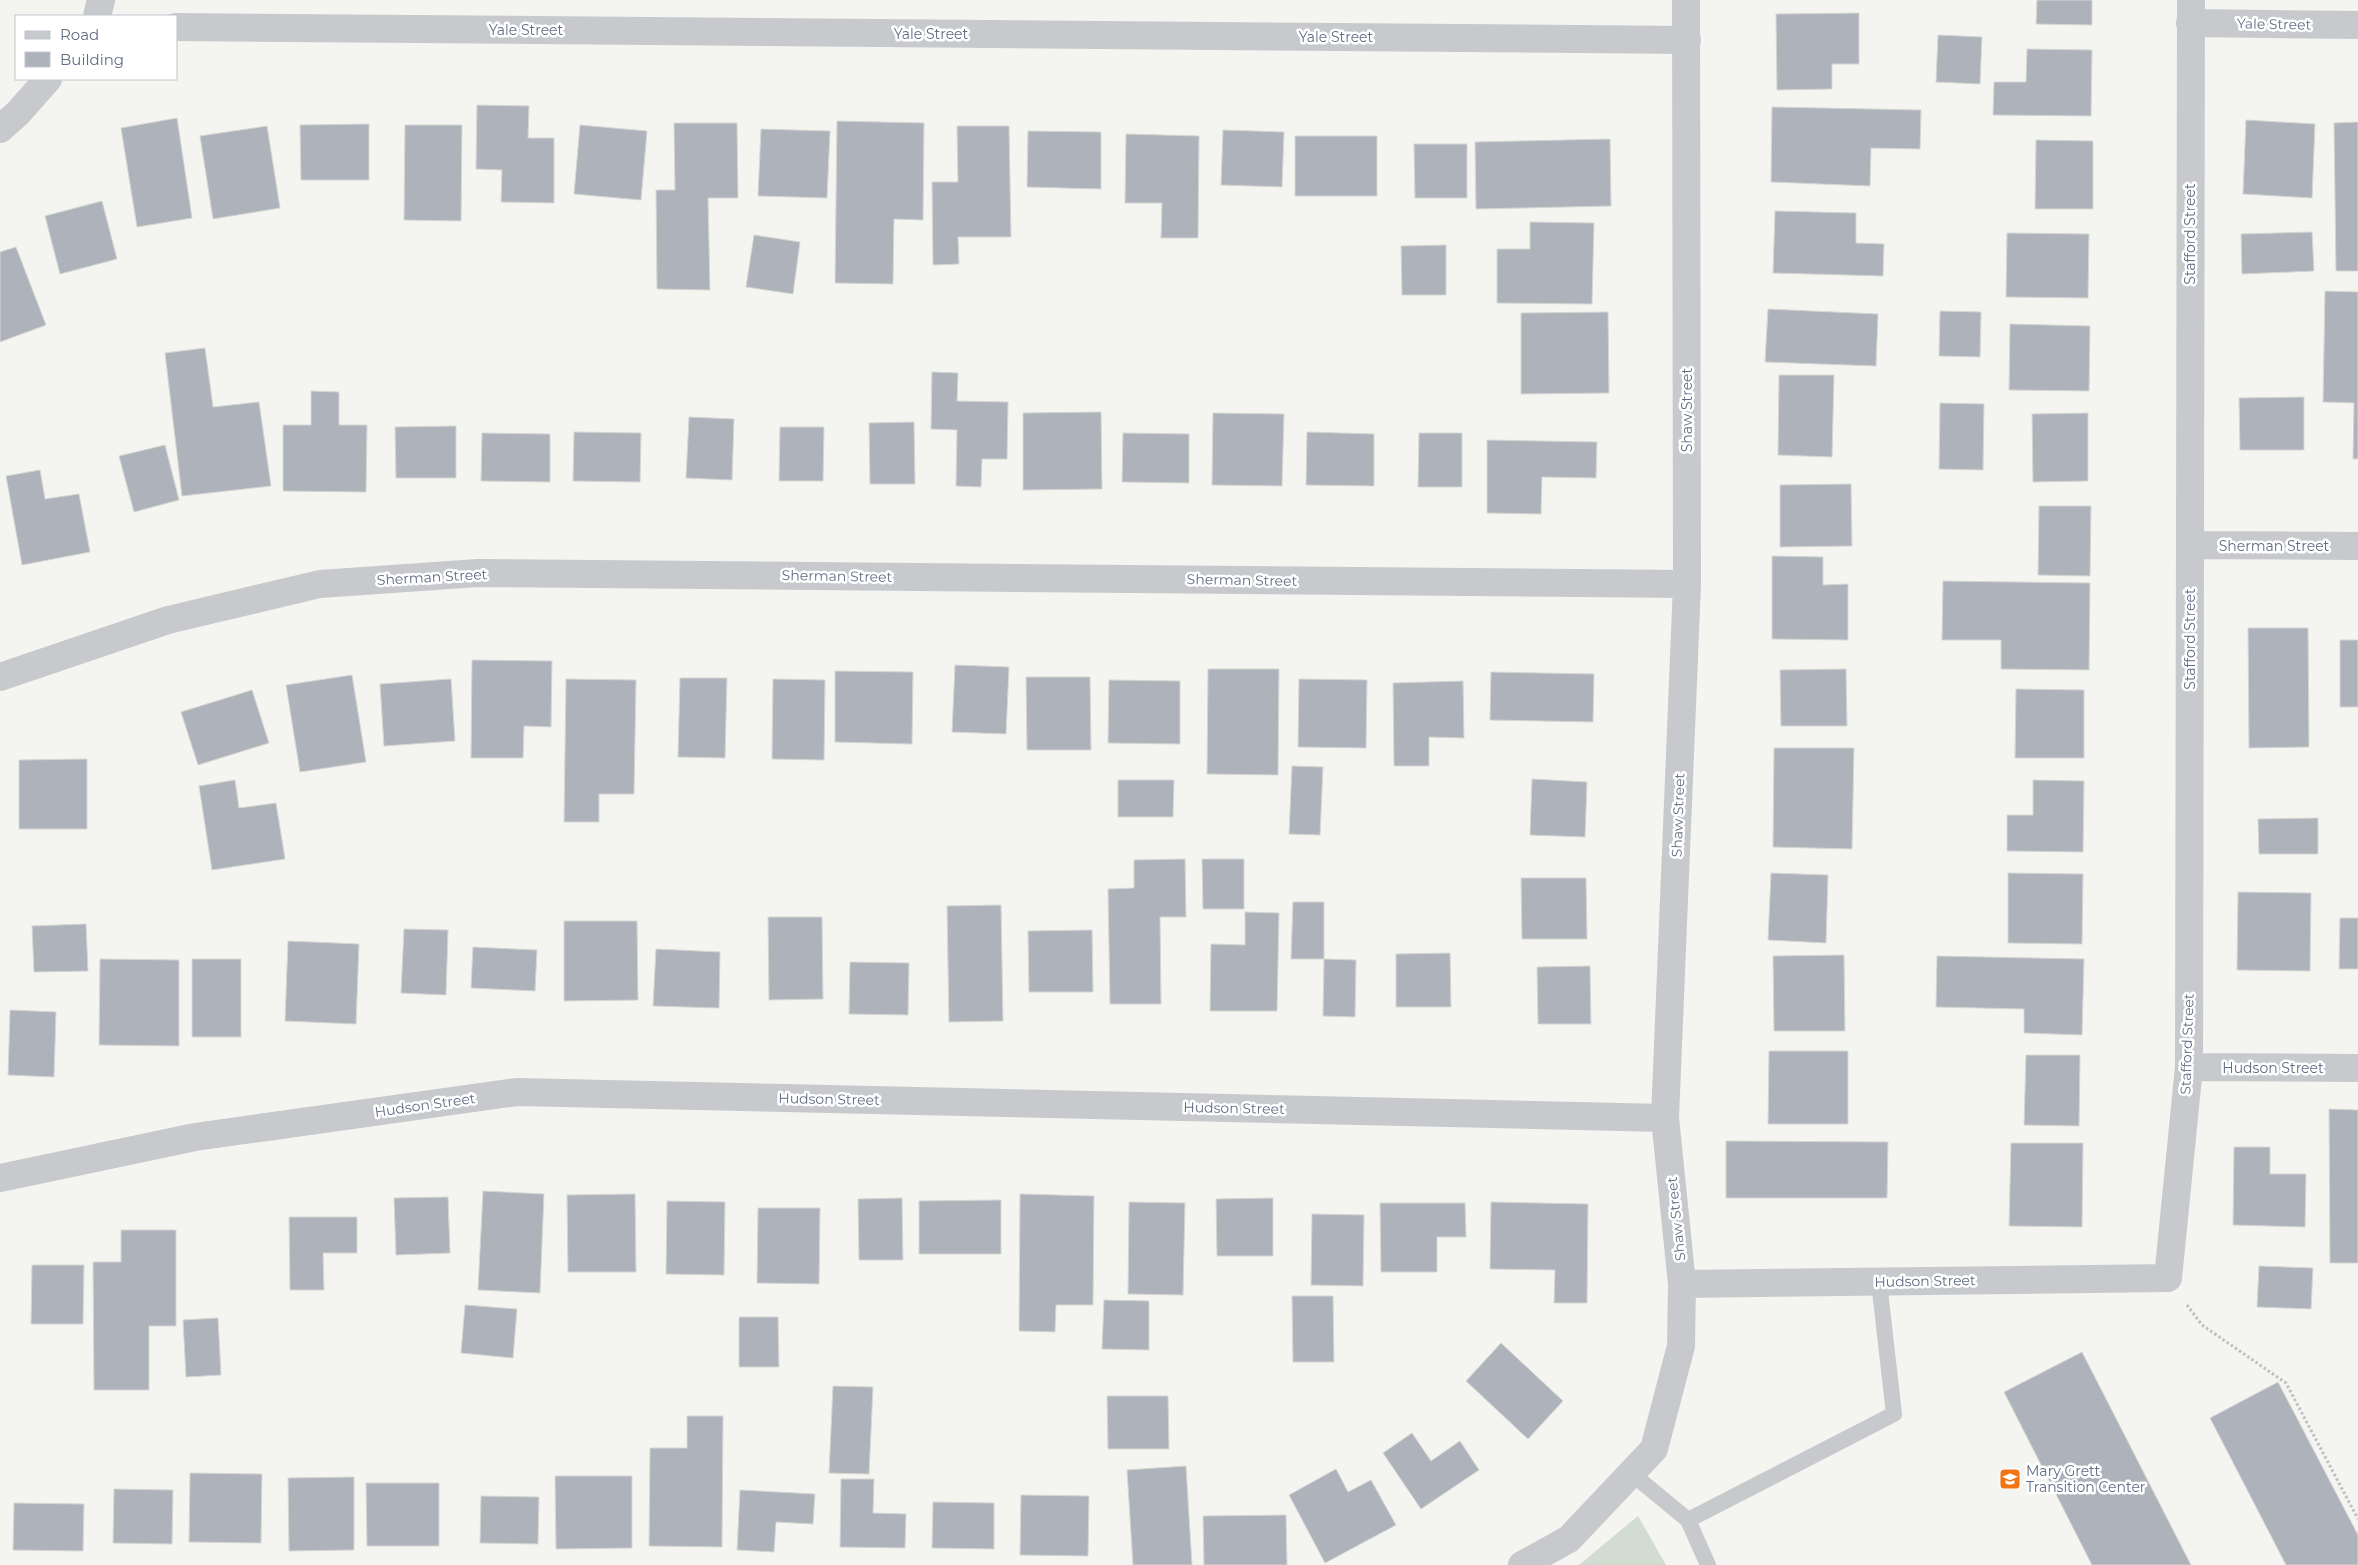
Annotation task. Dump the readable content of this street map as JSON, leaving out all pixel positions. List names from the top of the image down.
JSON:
{
  "streets": {
    "street": [
      "Yale Street",
      "Stafford Street",
      "Shaw Street",
      "Sherman Street",
      "Hudson Street"
    ]
  },
  "crossings": [
    ["Yale Street", "Stafford Street"],
    ["Yale Street", "Shaw Street"],
    ["Stafford Street", "Sherman Street"],
    ["Stafford Street", "Hudson Street"],
    ["Shaw Street", "Sherman Street"],
    ["Shaw Street", "Hudson Street"]
  ],
  "places": {
    "school or university": ["Mary Grett Transition Center"]
  },
  "legend": ["Road", "Building"]
}
